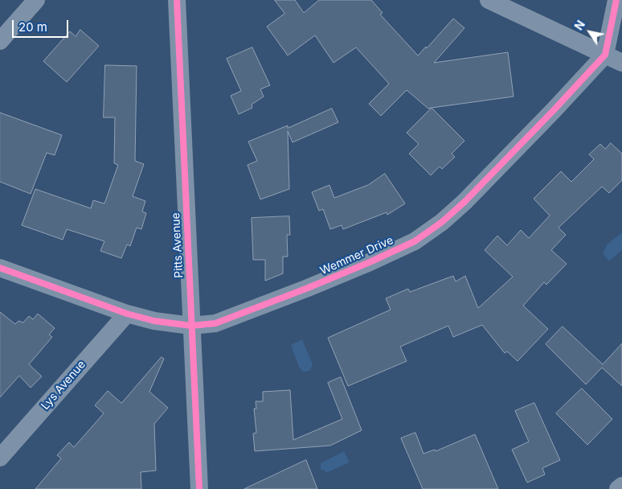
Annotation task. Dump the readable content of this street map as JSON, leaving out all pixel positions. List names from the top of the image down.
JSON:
{
  "streets": {
    "street": ["Pitts Avenue", "Wemmer Drive", "Lys Avenue"]
  },
  "crossings": [
    ["Pitts Avenue", "Wemmer Drive"],
    ["Wemmer Drive", "Lys Avenue"]
  ],
  "scale_bar": "20 m",
  "north": "top left"
}
